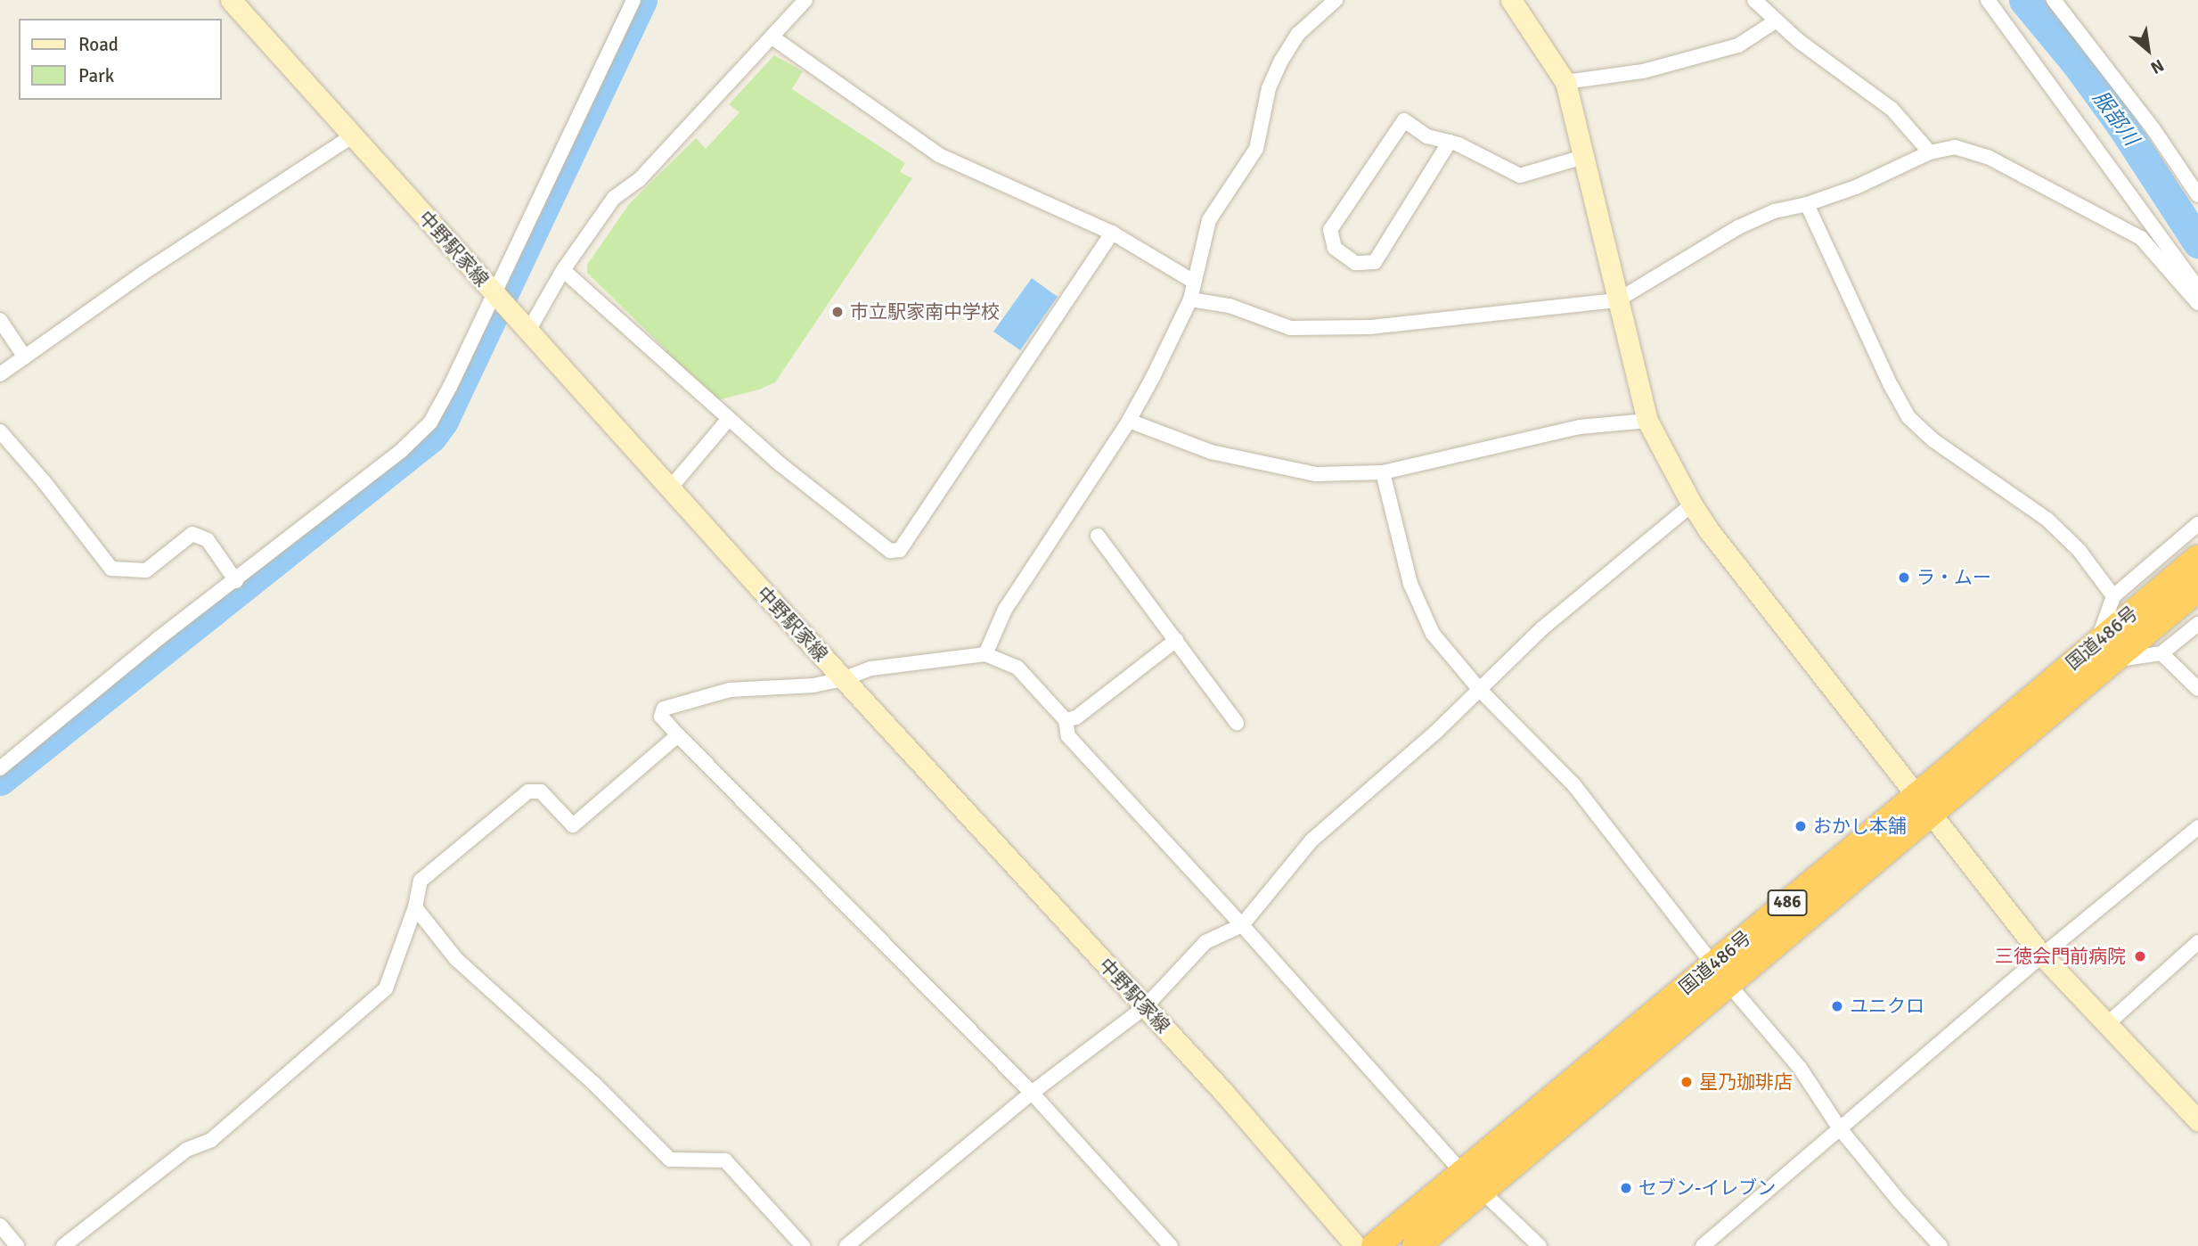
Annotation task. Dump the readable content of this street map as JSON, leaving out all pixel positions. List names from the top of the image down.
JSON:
{
  "streets": {
    "highway": ["国道486号", "486"],
    "main road": ["中野駅家線"]
  },
  "water": ["服部川"],
  "places": [
    "市立駅家南中学校",
    "ラ・ムー",
    "おかし本舗",
    "三徳会門前病院",
    "ユニクロ",
    "星乃珈琲店",
    "セブン-イレブン"
  ],
  "legend": ["Road", "Park"],
  "north": "bottom right"
}
